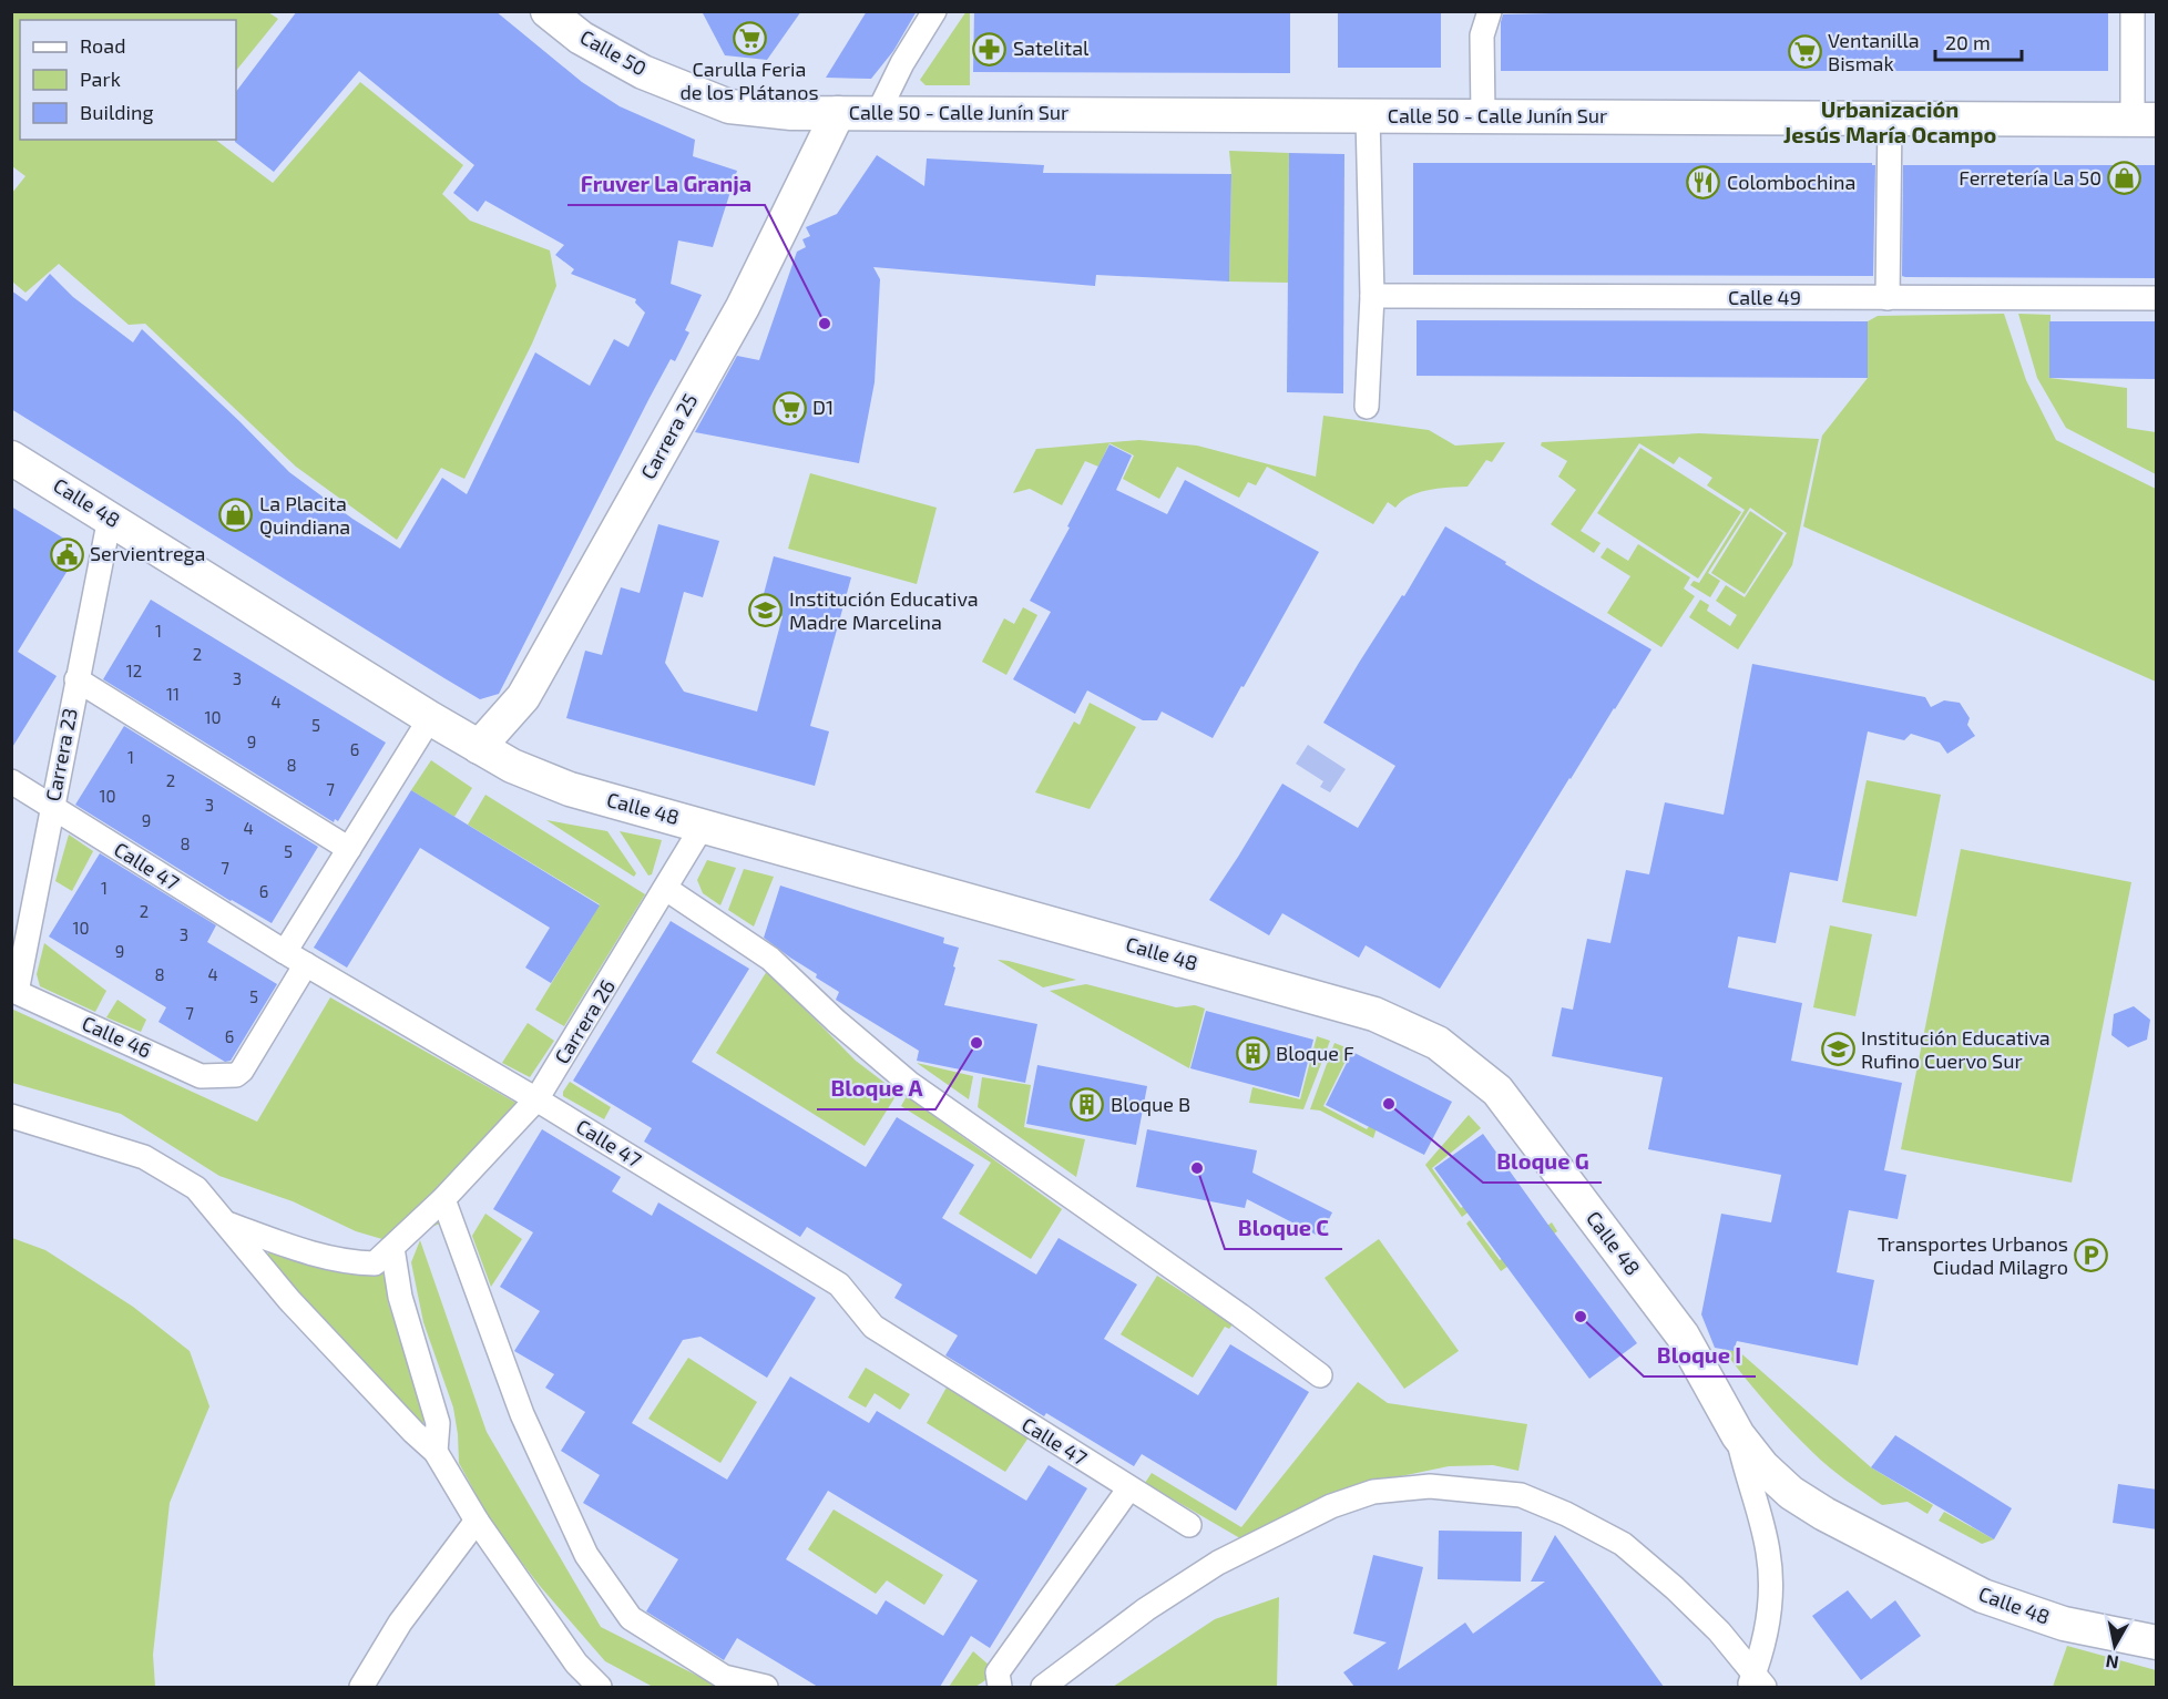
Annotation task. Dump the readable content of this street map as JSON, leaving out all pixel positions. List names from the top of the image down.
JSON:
{
  "streets": {
    "street": [
      "Calle 50",
      "Calle 50 - Calle Junín Sur",
      "Calle 49",
      "Carrera 25",
      "Calle 48",
      "Carrera 23",
      "Calle 47",
      "Carrera 26",
      "Calle 46"
    ]
  },
  "crossings": [
    ["Calle 50", "Calle 50 - Calle Junín Sur"],
    ["Calle 50", "Carrera 25"],
    ["Calle 50 - Calle Junín Sur", "Carrera 25"],
    ["Carrera 25", "Calle 48"],
    ["Calle 48", "Carrera 23"],
    ["Calle 48", "Carrera 26"],
    ["Carrera 23", "Calle 47"],
    ["Carrera 23", "Calle 46"],
    ["Calle 47", "Carrera 26"],
    ["Calle 47", "Calle 46"]
  ],
  "districts": ["Urbanización Jesús María Ocampo"],
  "places": {
    "supermarket": ["Carulla Feria de los Plátanos", "Ventanilla Bismak", "D1"],
    "pharmacy": ["Satelital"],
    "shop": ["Ferretería La 50", "La Placita Quindiana"],
    "restaurant": ["Colombochina"],
    "other": [
      "Fruver La Granja",
      "Bloque A",
      "Bloque G",
      "Bloque C",
      "Bloque I"
    ],
    "public building": ["Servientrega"],
    "school or university": ["Institución Educativa Madre Marcelina", "Institución Educativa Rufino Cuervo Sur"],
    "building": ["Bloque F", "Bloque B"],
    "parking": ["Transportes Urbanos Ciudad Milagro"]
  },
  "house_numbers": [
    "1",
    "2",
    "12",
    "3",
    "11",
    "4",
    "10",
    "5",
    "9",
    "6",
    "1",
    "8",
    "2",
    "7",
    "10",
    "3",
    "9",
    "4",
    "8",
    "5",
    "7",
    "1",
    "6",
    "2",
    "10",
    "3",
    "9",
    "8",
    "4",
    "5",
    "7",
    "6"
  ],
  "legend": ["Road", "Park", "Building"],
  "scale_bar": "20 m",
  "north": "bottom"
}
